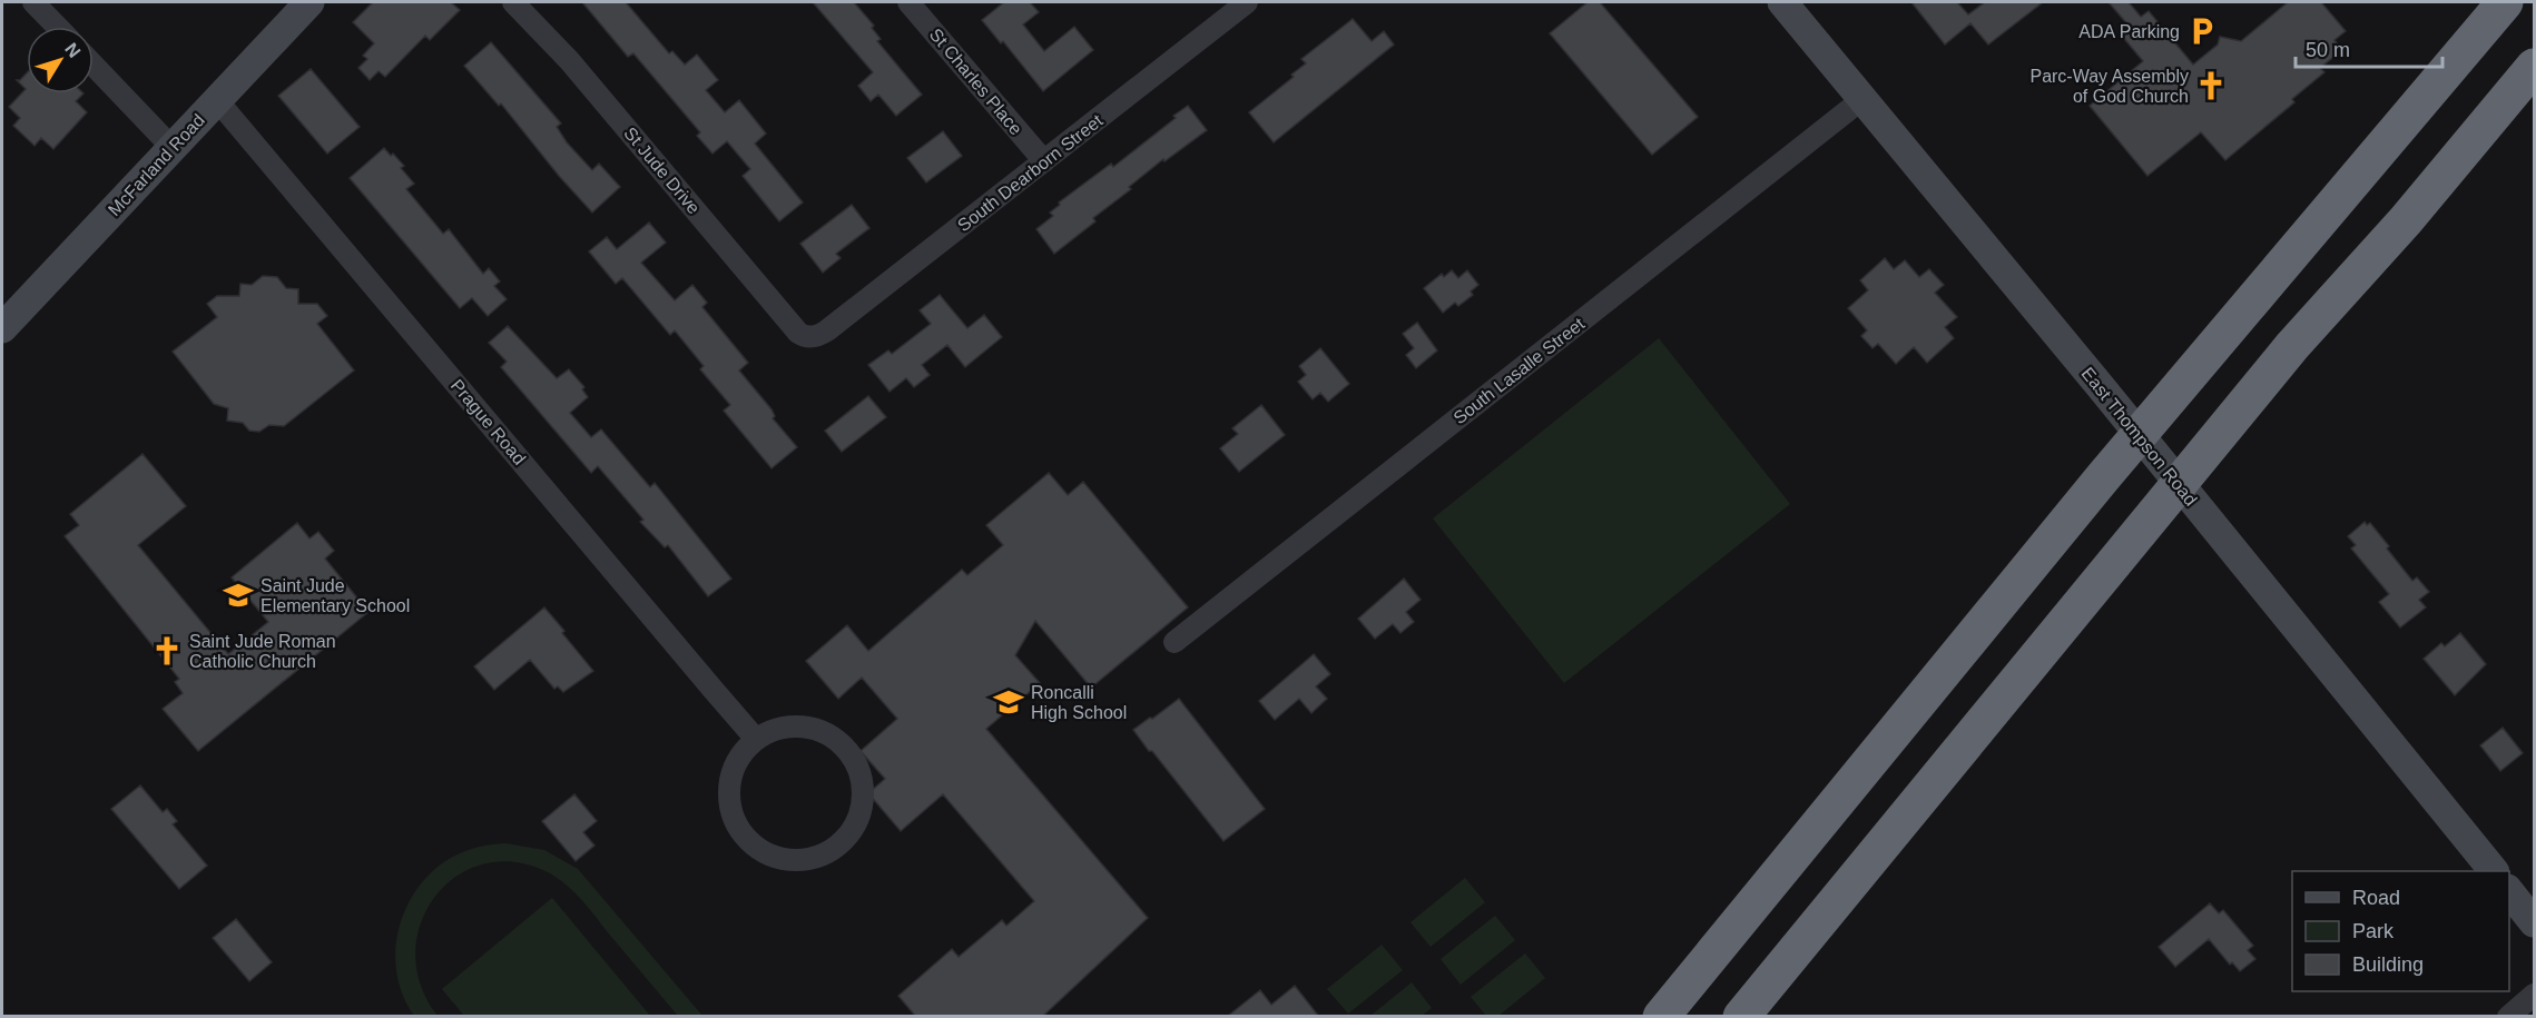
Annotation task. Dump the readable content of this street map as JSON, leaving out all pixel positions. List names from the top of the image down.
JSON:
{
  "streets": {
    "main road": ["McFarland Road", "East Thompson Road"],
    "street": [
      "St Charles Place",
      "St Jude Drive",
      "South Dearborn Street",
      "South Lasalle Street",
      "Prague Road"
    ]
  },
  "crossings": [
    ["St Charles Place", "South Dearborn Street"],
    ["McFarland Road", "Prague Road"],
    ["St Jude Drive", "South Dearborn Street"],
    ["South Lasalle Street", "East Thompson Road"]
  ],
  "places": {
    "parking": ["ADA Parking"],
    "church": ["Parc-Way Assembly of God Church", "Saint Jude Roman Catholic Church"],
    "school or university": ["Saint Jude Elementary School", "Roncalli High School"]
  },
  "legend": ["Road", "Park", "Building"],
  "scale_bar": "50 m",
  "north": "top right"
}
